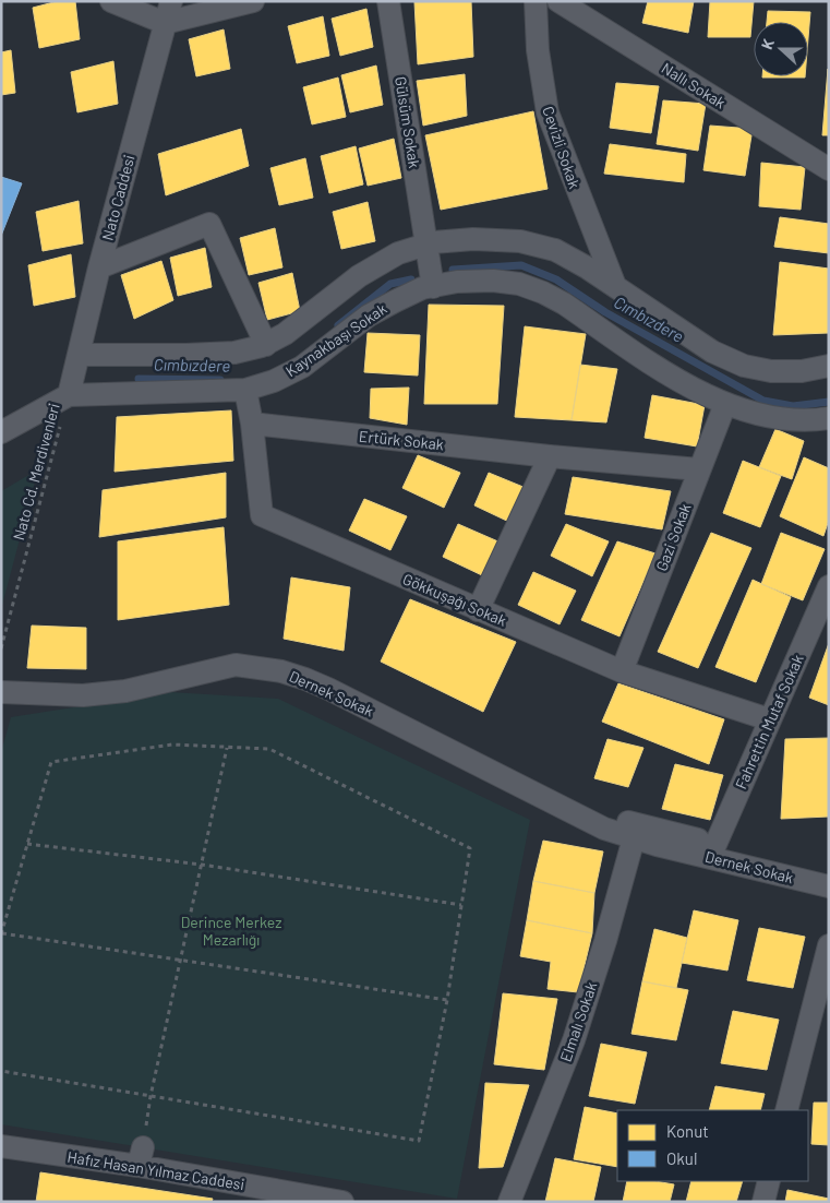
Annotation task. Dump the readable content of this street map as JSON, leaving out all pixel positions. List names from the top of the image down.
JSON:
{
  "streets": {
    "street": [
      "Nallı Sokak",
      "Gülsüm Sokak",
      "Cevizli Sokak",
      "Nato Caddesi",
      "Kaynakbaşı Sokak",
      "Ertürk Sokak",
      "Gazi Sokak",
      "Gökkuşağı Sokak",
      "Dernek Sokak",
      "Fahrettin Mutaf Sokak",
      "Elmalı Sokak",
      "Hafız Hasan Yılmaz Caddesi"
    ],
    "path": ["Nato Cd. Merdivenleri"]
  },
  "crossings": [
    ["Gülsüm Sokak", "Kaynakbaşı Sokak"],
    ["Nato Caddesi", "Kaynakbaşı Sokak"],
    ["Nato Caddesi", "Nato Cd. Merdivenleri"],
    ["Kaynakbaşı Sokak", "Nato Cd. Merdivenleri"],
    ["Kaynakbaşı Sokak", "Gazi Sokak"],
    ["Kaynakbaşı Sokak", "Gökkuşağı Sokak"],
    ["Ertürk Sokak", "Gazi Sokak"],
    ["Ertürk Sokak", "Gökkuşağı Sokak"],
    ["Gazi Sokak", "Gökkuşağı Sokak"],
    ["Gökkuşağı Sokak", "Fahrettin Mutaf Sokak"],
    ["Dernek Sokak", "Fahrettin Mutaf Sokak"],
    ["Dernek Sokak", "Elmalı Sokak"]
  ],
  "water": ["Cımbızdere"],
  "parks": ["Derince Merkez Mezarlığı"],
  "legend": ["Konut", "Okul"],
  "north": "left"
}
